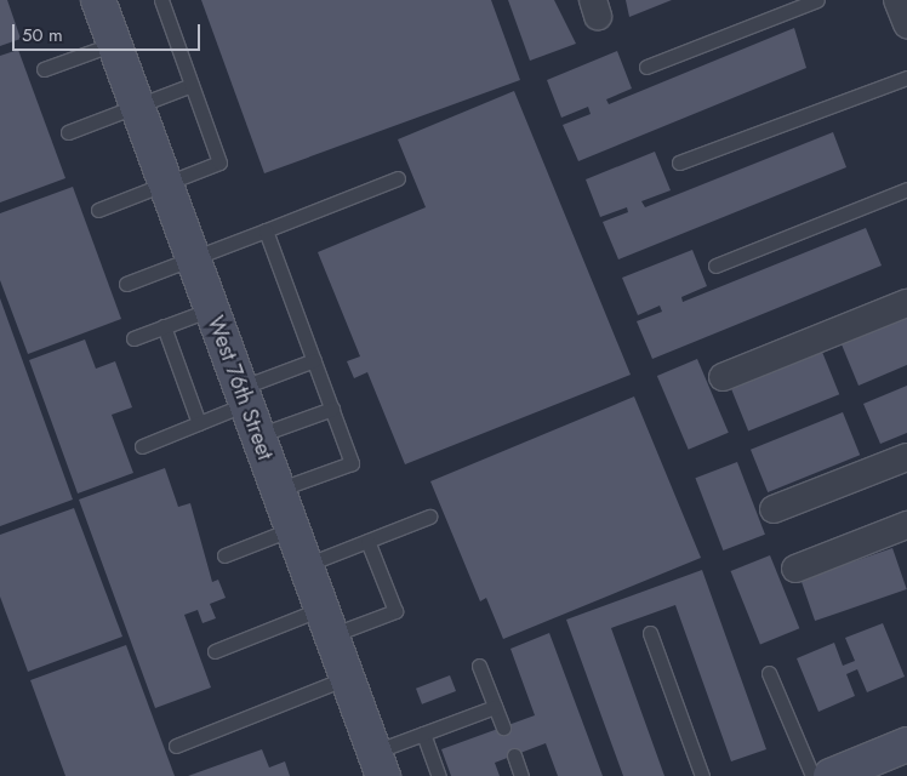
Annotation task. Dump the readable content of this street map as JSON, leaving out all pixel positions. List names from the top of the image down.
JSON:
{
  "streets": {
    "street": ["West 76th Street"]
  },
  "scale_bar": "50 m"
}
